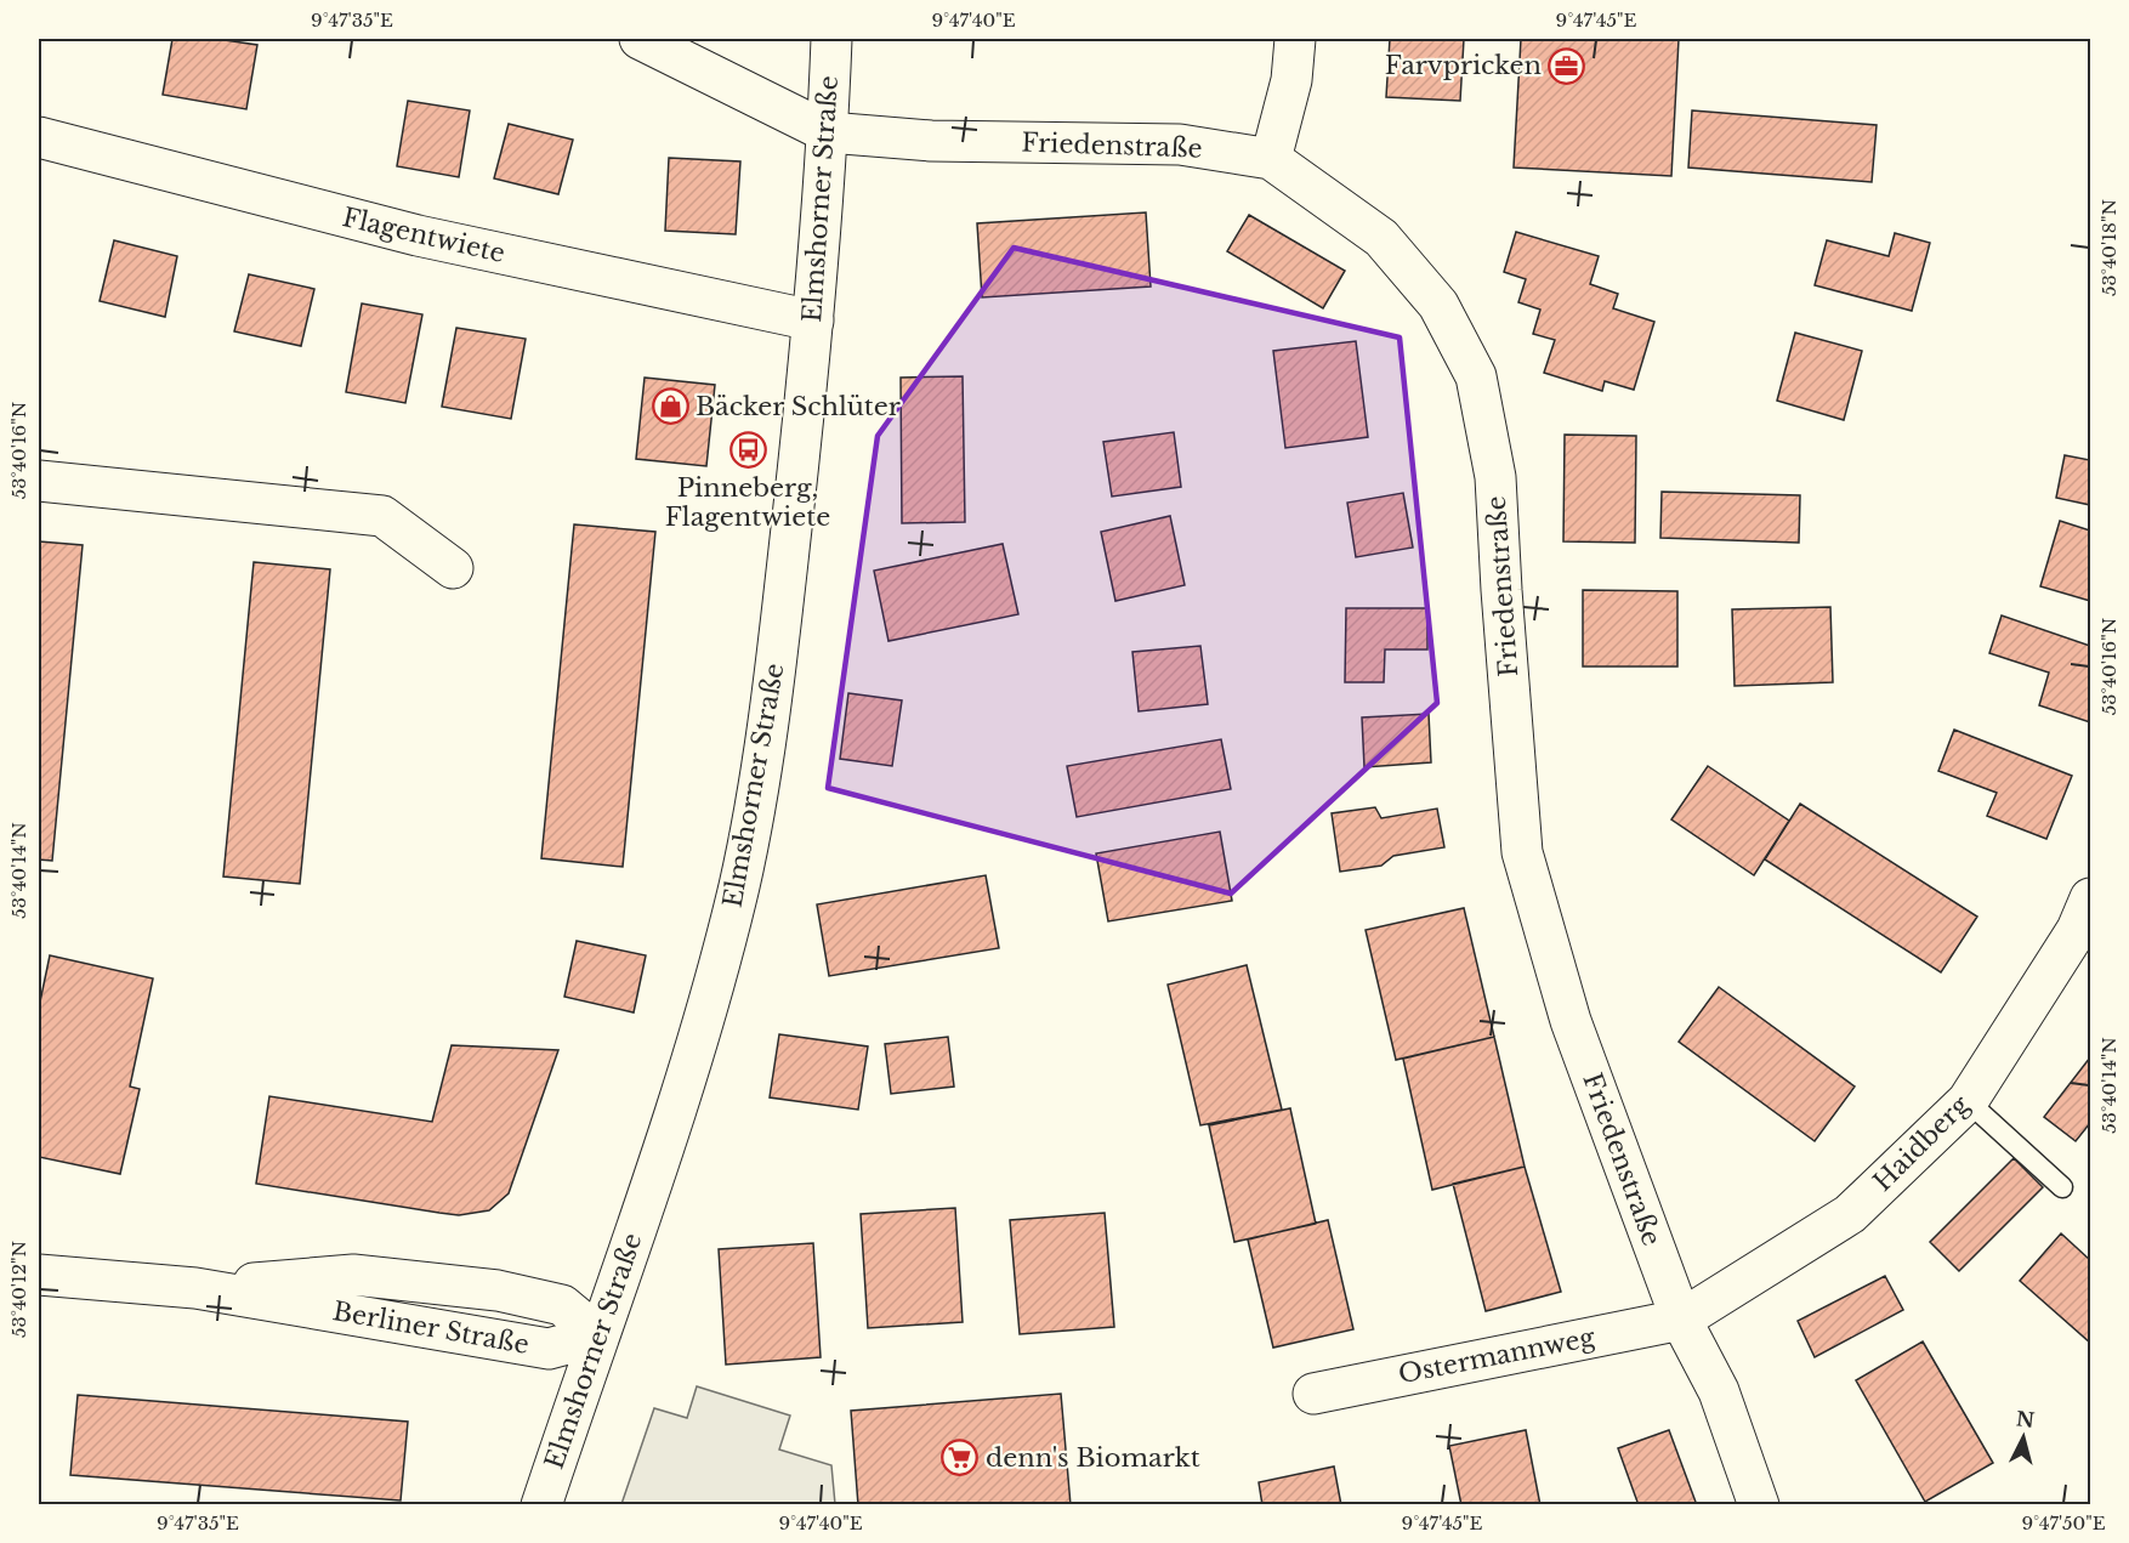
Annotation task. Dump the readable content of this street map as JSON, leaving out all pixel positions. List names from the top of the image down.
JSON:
{
  "streets": {
    "street": [
      "Friedenstraße",
      "Elmshorner Straße",
      "Flagentwiete",
      "Haidberg",
      "Berliner Straße",
      "Ostermannweg"
    ]
  },
  "crossings": [
    ["Friedenstraße", "Elmshorner Straße"],
    ["Friedenstraße", "Haidberg"],
    ["Friedenstraße", "Ostermannweg"],
    ["Elmshorner Straße", "Flagentwiete"],
    ["Elmshorner Straße", "Berliner Straße"],
    ["Haidberg", "Ostermannweg"]
  ],
  "places": {
    "office": ["Farvpricken"],
    "shop": ["Bäcker Schlüter"],
    "bus stop": ["Pinneberg, Flagentwiete"],
    "supermarket": ["denn's Biomarkt"]
  },
  "north": "top",
  "coordinates": [
    "9°47'35\"E",
    "9°47'40\"E",
    "9°47'45\"E",
    "53°40'18\"N",
    "53°40'16\"N",
    "53°40'14\"N",
    "53°40'12\"N",
    "9°47'50\"E"
  ]
}
